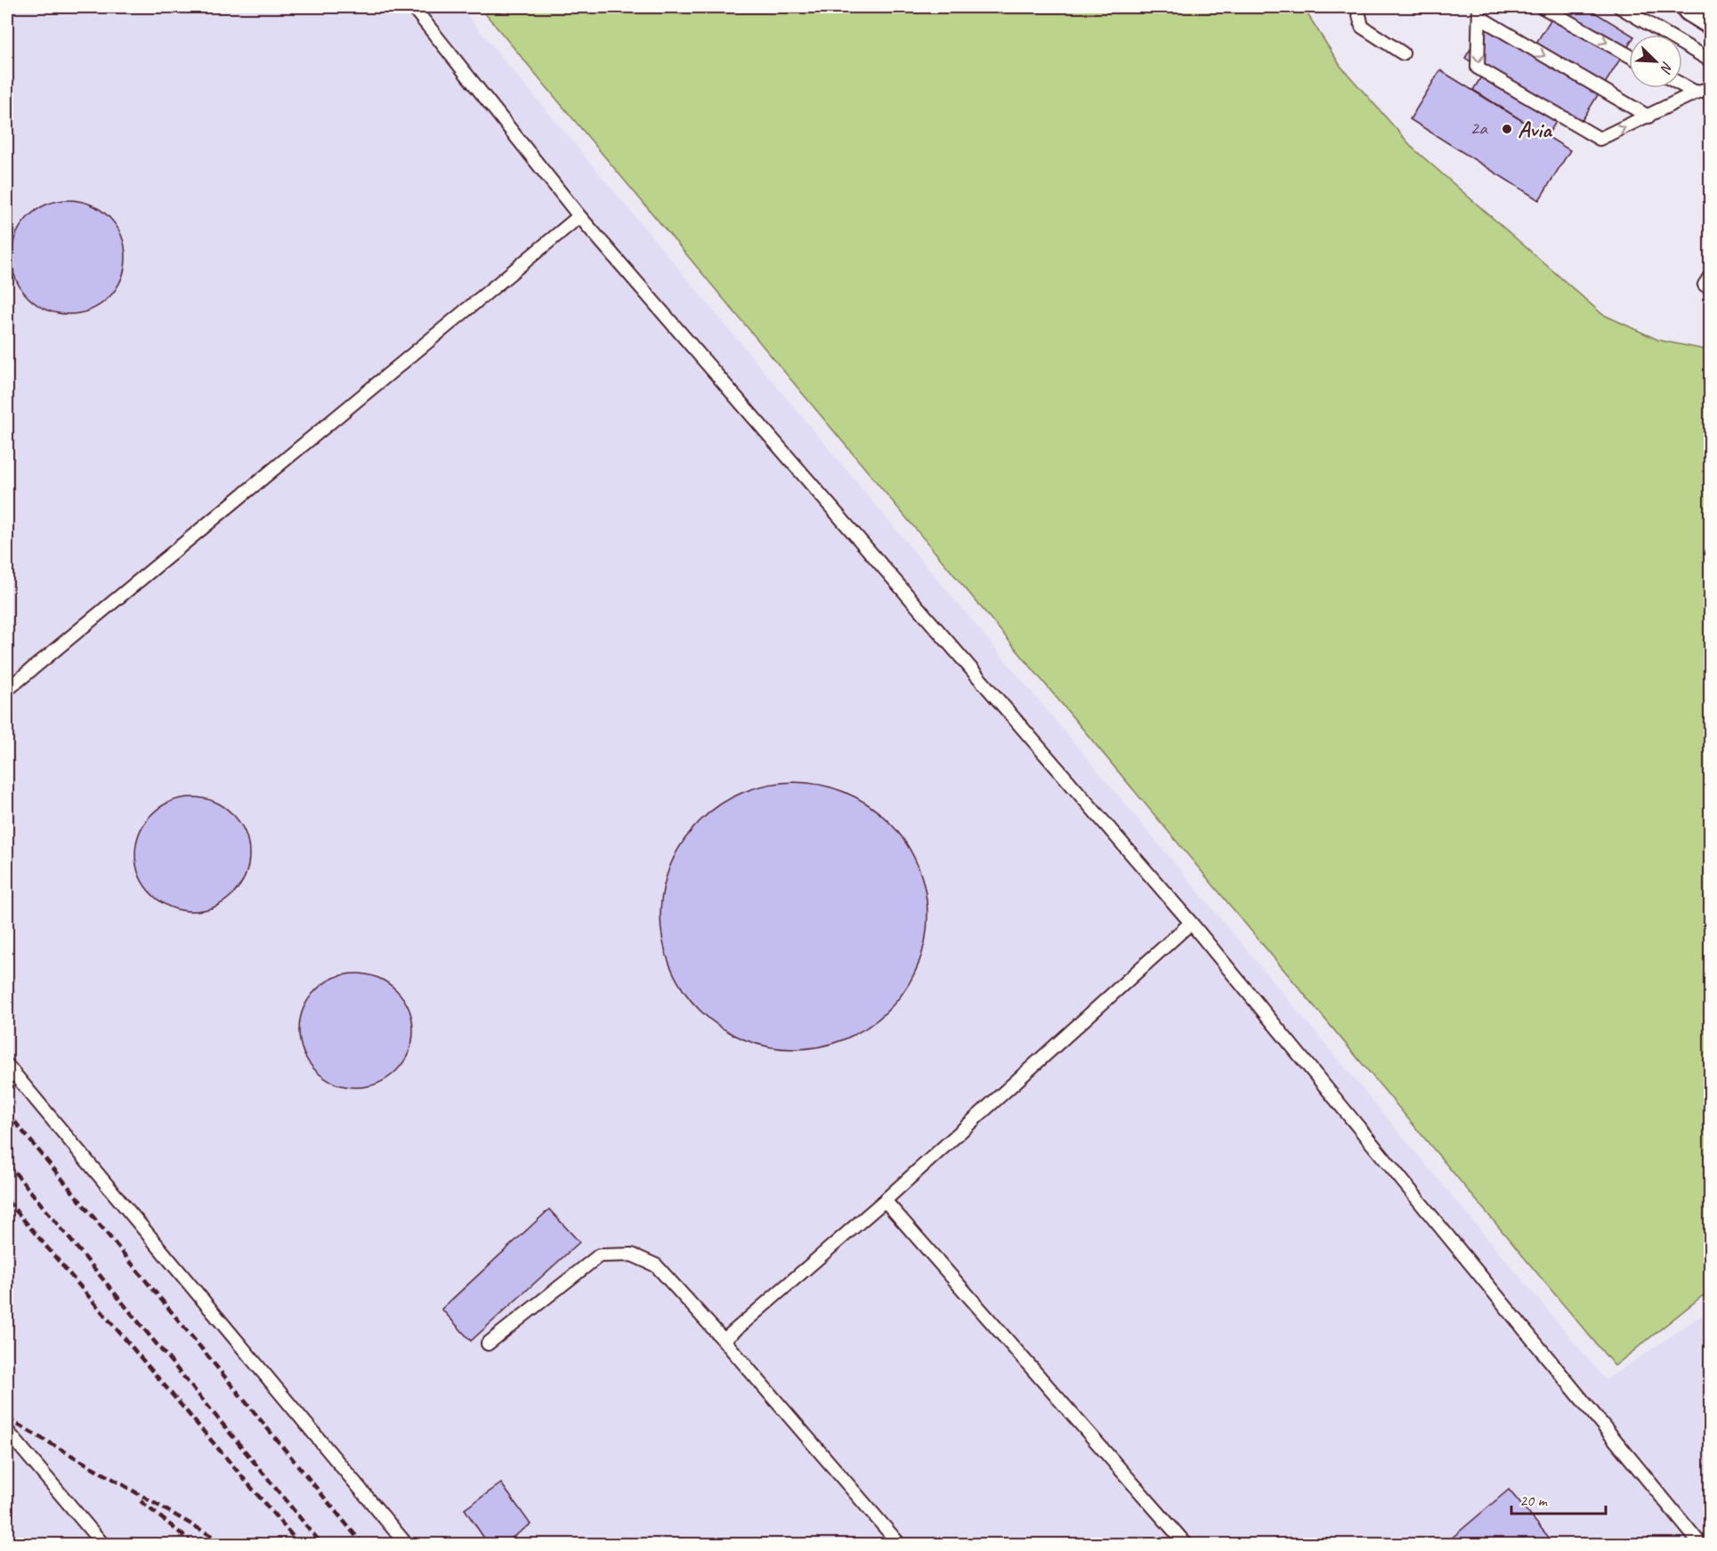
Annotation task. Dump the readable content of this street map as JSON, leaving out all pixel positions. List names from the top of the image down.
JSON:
{
  "places": ["Avia"],
  "house_numbers": ["2a"],
  "scale_bar": "20 m",
  "north": "bottom right"
}
